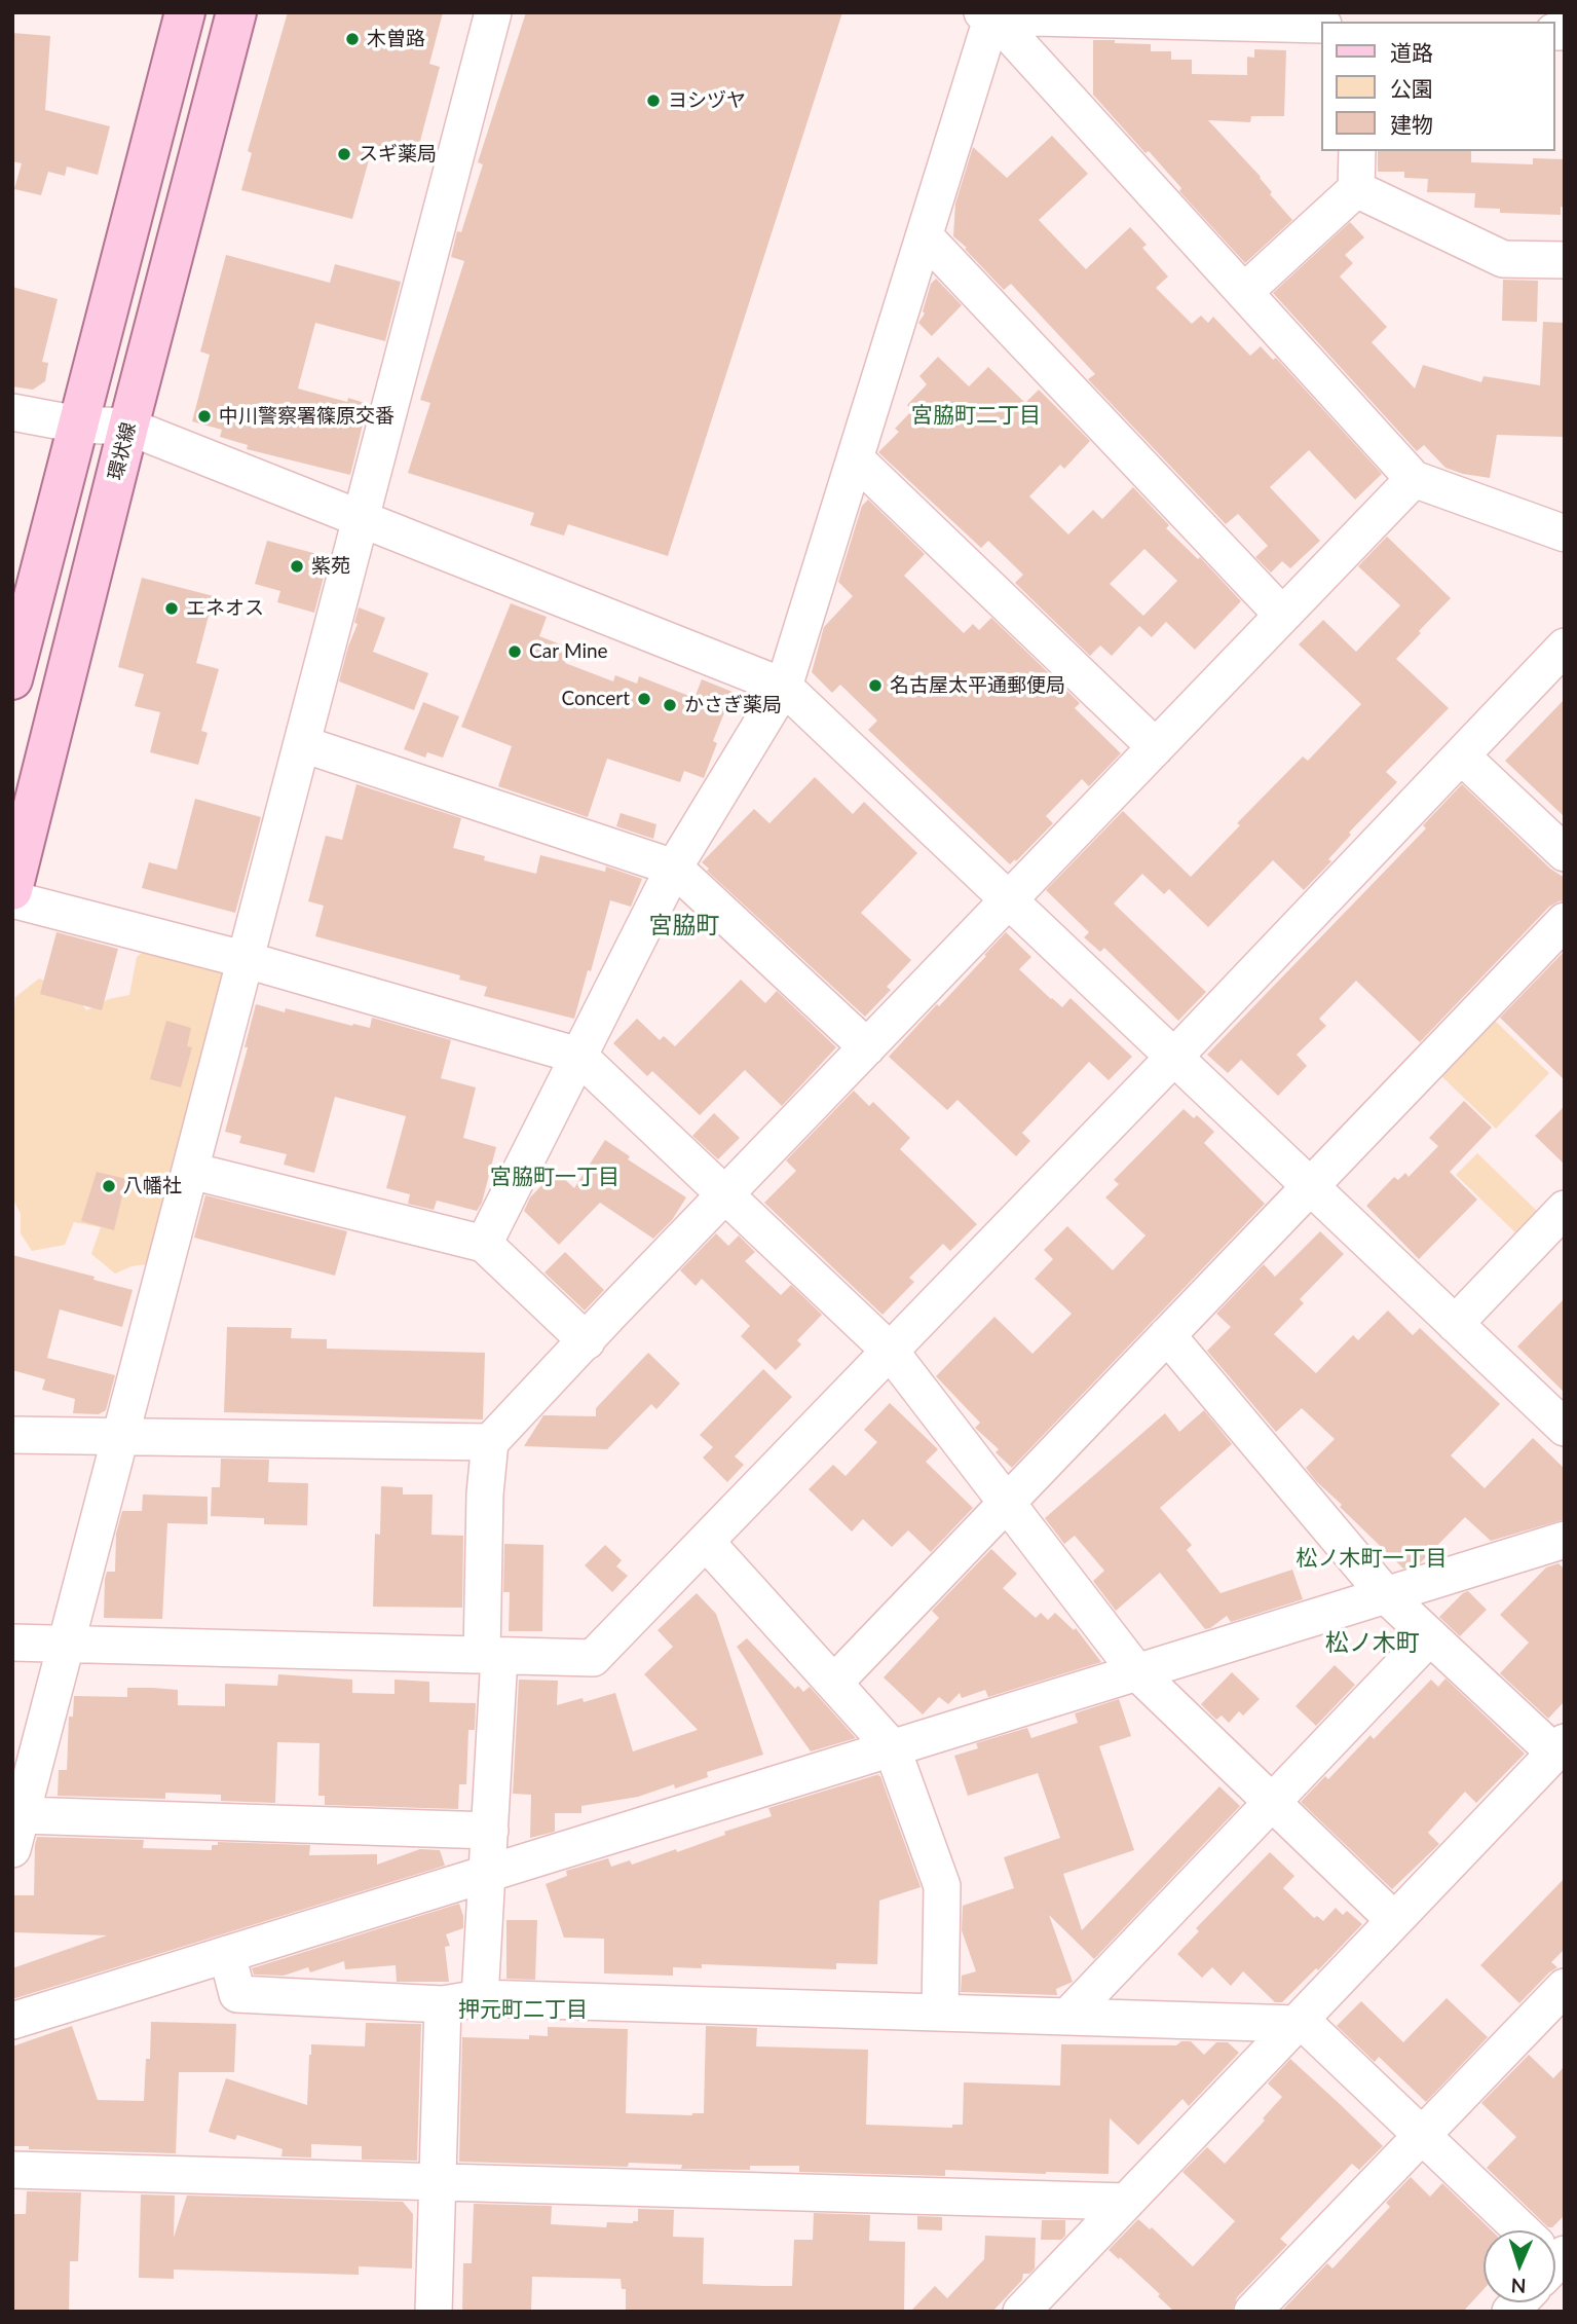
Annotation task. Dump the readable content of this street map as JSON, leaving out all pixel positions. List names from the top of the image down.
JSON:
{
  "streets": {
    "main road": ["環状線"]
  },
  "districts": [
    "宮脇町二丁目",
    "宮脇町",
    "宮脇町一丁目",
    "松ノ木町一丁目",
    "松ノ木町",
    "押元町二丁目"
  ],
  "places": [
    "木曽路",
    "ヨシヅヤ",
    "スギ薬局",
    "中川警察署篠原交番",
    "紫苑",
    "エネオス",
    "Car Mine",
    "名古屋太平通郵便局",
    "Concert",
    "かさぎ薬局",
    "八幡社"
  ],
  "legend": ["道路", "公園", "建物"],
  "north": "bottom"
}
